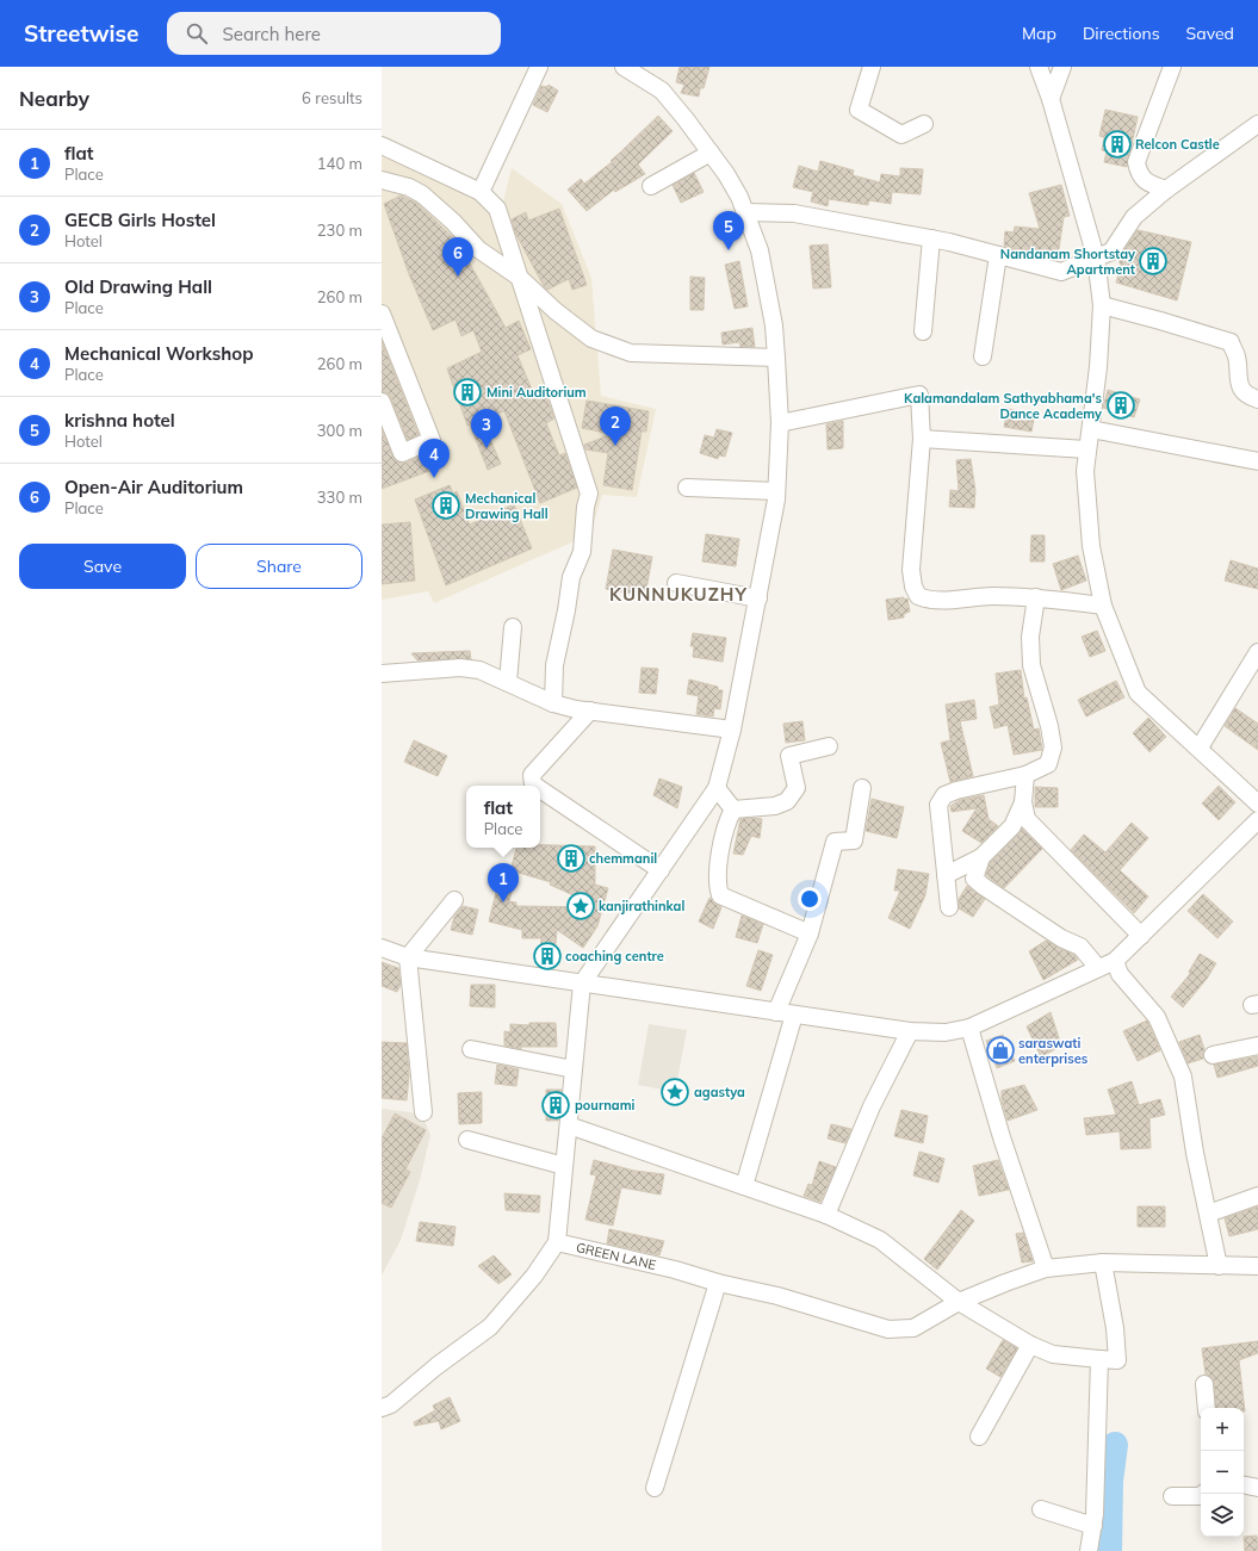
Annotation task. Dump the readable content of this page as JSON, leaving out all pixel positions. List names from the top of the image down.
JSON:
{
  "streets": {
    "street": ["GREEN LANE"]
  },
  "districts": ["KUNNUKUZHY"],
  "places": {
    "building": [
      "Relcon Castle",
      "Nandanam Shortstay Apartment",
      "Mini Auditorium",
      "Kalamandalam Sathyabhama's Dance Academy",
      "Mechanical Drawing Hall",
      "chemmanil",
      "coaching centre",
      "pournami"
    ],
    "place": ["kanjirathinkal", "agastya"],
    "shop": ["saraswati enterprises"]
  },
  "page": {
    "header": "Streetwise",
    "search": "Search here",
    "nav": ["Map", "Directions", "Saved"],
    "heading": ["Nearby", "6 results"],
    "list": [
      {
        "mark": "1",
        "name": "flat",
        "note": "Place",
        "value": "140 m"
      },
      {
        "mark": "2",
        "name": "GECB Girls Hostel",
        "note": "Hotel",
        "value": "230 m"
      },
      {
        "mark": "3",
        "name": "Old Drawing Hall",
        "note": "Place",
        "value": "260 m"
      },
      {
        "mark": "4",
        "name": "Mechanical Workshop",
        "note": "Place",
        "value": "260 m"
      },
      {
        "mark": "5",
        "name": "krishna hotel",
        "note": "Hotel",
        "value": "300 m"
      },
      {
        "mark": "6",
        "name": "Open-Air Auditorium",
        "note": "Place",
        "value": "330 m"
      }
    ],
    "pins": [
      "5",
      "6",
      "2",
      "3",
      "4",
      "1"
    ],
    "buttons": ["Save", "Share"],
    "popup": ["flat", "Place"],
    "map_buttons": ["+", "−"]
  }
}
